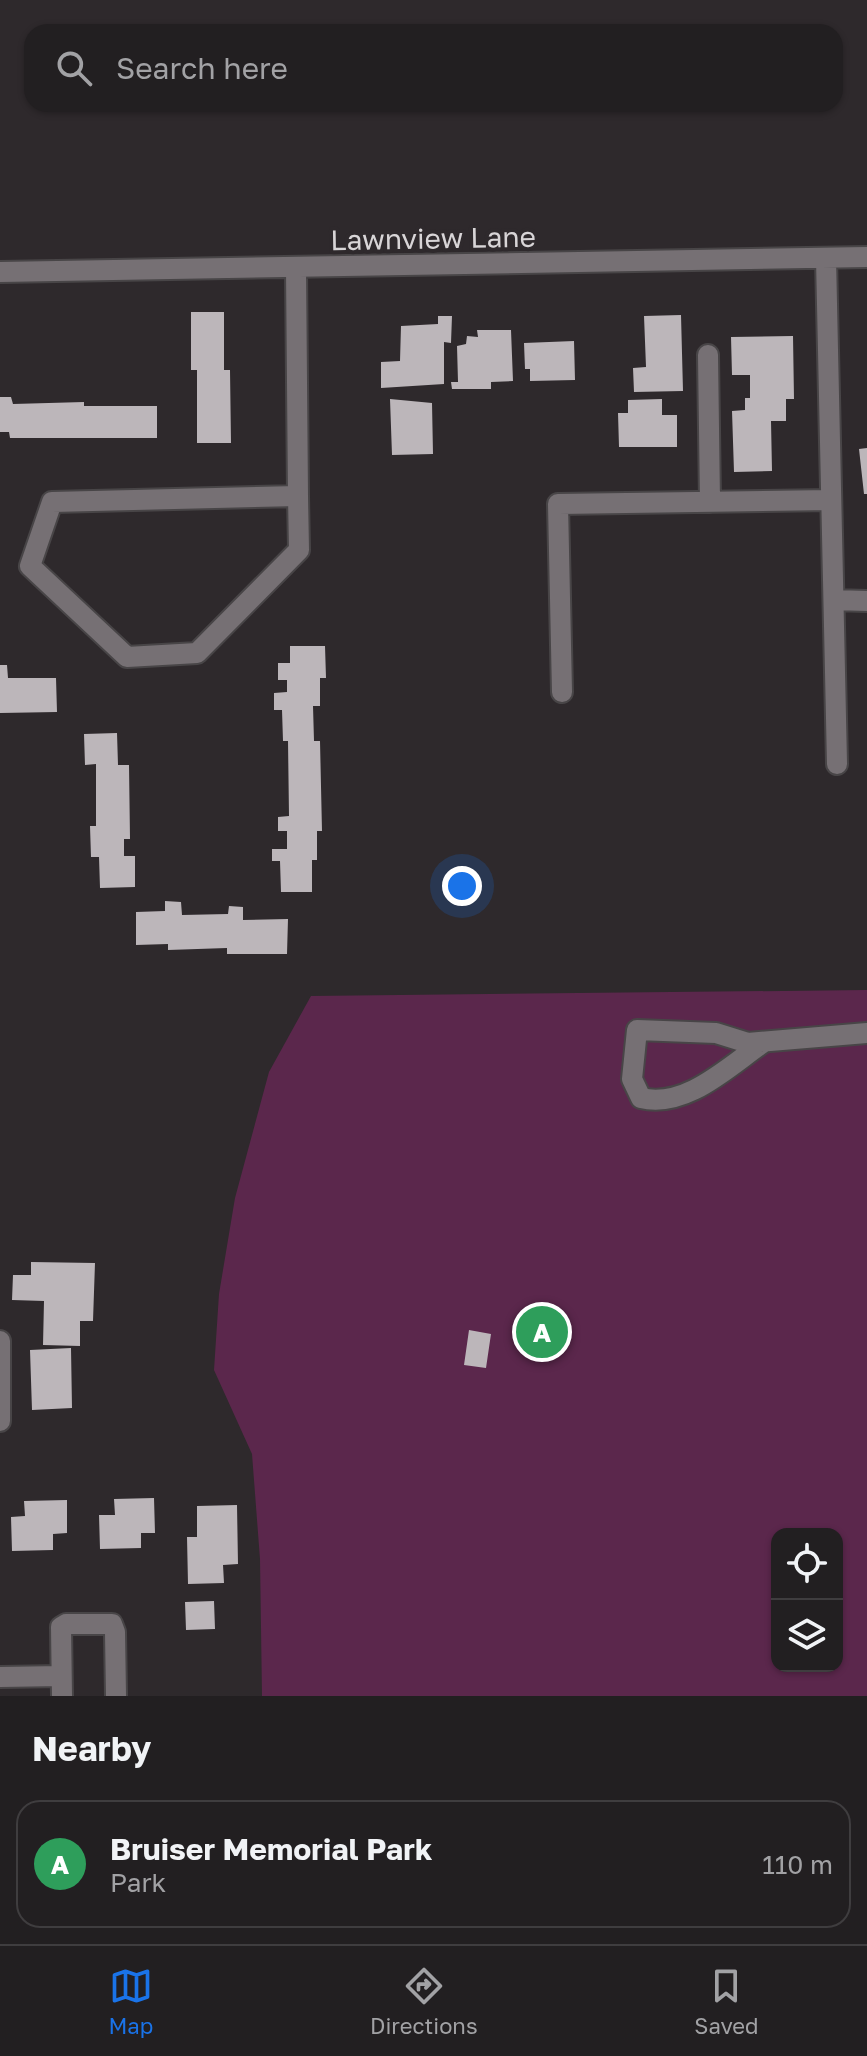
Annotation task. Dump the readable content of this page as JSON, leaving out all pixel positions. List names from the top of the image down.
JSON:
{
  "streets": {
    "street": ["Lawnview Lane"]
  },
  "page": {
    "search": "Search here",
    "pins": "A",
    "heading": "Nearby",
    "list": [
      {
        "mark": "A",
        "name": "Bruiser Memorial Park",
        "note": "Park",
        "value": "110 m"
      }
    ],
    "nav": ["Map", "Directions", "Saved"]
  }
}
